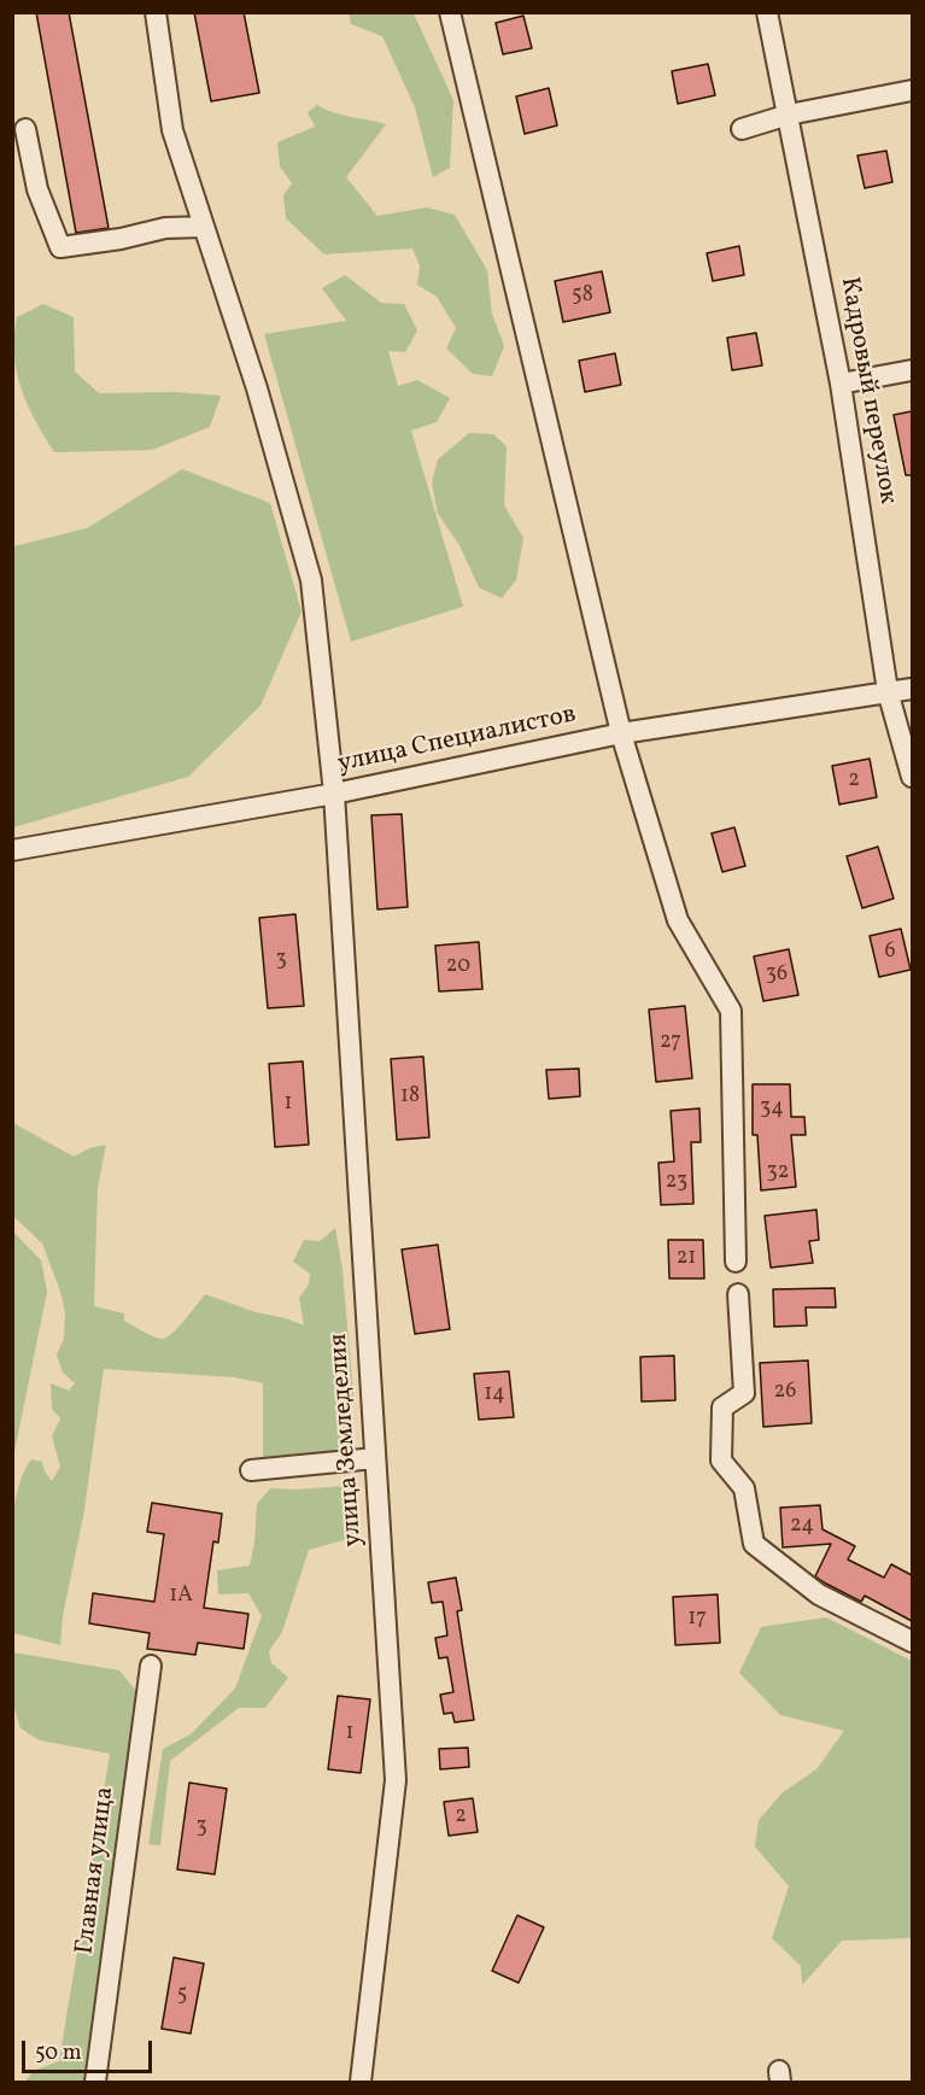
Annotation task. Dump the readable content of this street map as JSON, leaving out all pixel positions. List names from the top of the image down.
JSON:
{
  "streets": {
    "street": [
      "Кадровый переулок",
      "улица Специалистов",
      "улица Земледелия",
      "Главная улица"
    ]
  },
  "crossings": [
    ["Кадровый переулок", "улица Специалистов"],
    ["улица Специалистов", "улица Земледелия"]
  ],
  "house_numbers": [
    "58",
    "2",
    "6",
    "3",
    "20",
    "36",
    "27",
    "18",
    "1",
    "34",
    "32",
    "23",
    "21",
    "26",
    "14",
    "24",
    "1А",
    "17",
    "1",
    "2",
    "3",
    "5"
  ],
  "scale_bar": "50 m"
}
